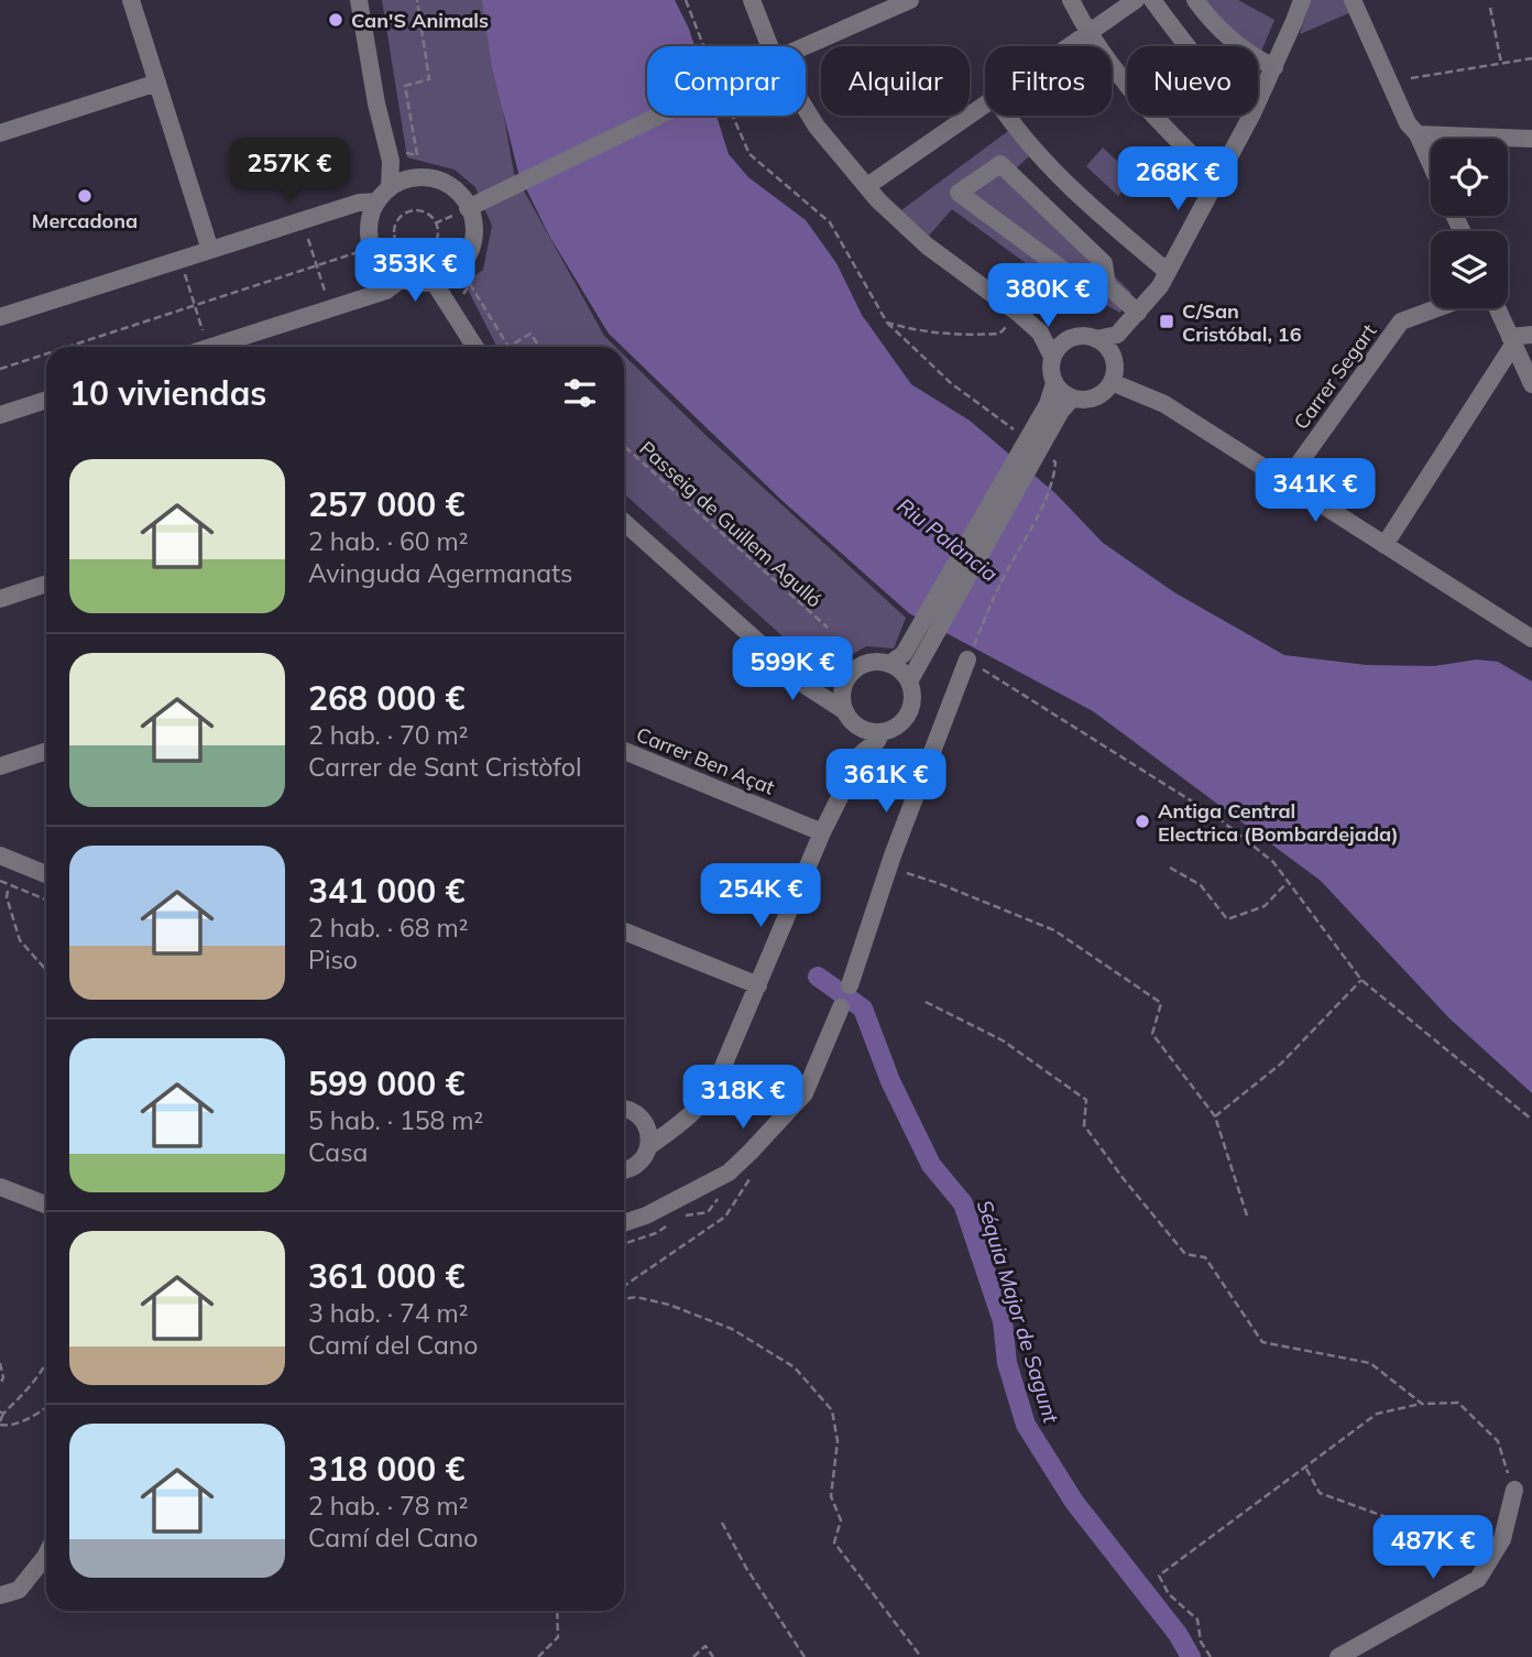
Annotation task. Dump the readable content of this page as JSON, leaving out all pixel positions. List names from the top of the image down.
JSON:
{
  "streets": {
    "street": ["Carrer Segart", "Carrer Ben Açat"],
    "path": ["Passeig de Guillem Agulló"]
  },
  "water": ["Riu Palància", "Séquia Major de Sagunt"],
  "places": {
    "other": ["Can'S Animals", "Mercadona", "Antiga Central Electrica (Bombardejada)"],
    "transit": ["C/San Cristóbal, 16"]
  },
  "page": {
    "chip": [
      "Comprar",
      "Alquilar",
      "Filtros",
      "Nuevo"
    ],
    "price": [
      "257K €",
      "268K €",
      "353K €",
      "380K €",
      "341K €",
      "599K €",
      "361K €",
      "254K €",
      "318K €",
      "487K €"
    ],
    "heading": "10 viviendas",
    "list": [
      {
        "name": "257 000 €",
        "note": "2 hab. · 60 m² · Avinguda Agermanats"
      },
      {
        "name": "268 000 €",
        "note": "2 hab. · 70 m² · Carrer de Sant Cristòfol"
      },
      {
        "name": "341 000 €",
        "note": "2 hab. · 68 m² · Piso"
      },
      {
        "name": "599 000 €",
        "note": "5 hab. · 158 m² · Casa"
      },
      {
        "name": "361 000 €",
        "note": "3 hab. · 74 m² · Camí del Cano"
      },
      {
        "name": "318 000 €",
        "note": "2 hab. · 78 m² · Camí del Cano"
      }
    ]
  }
}
